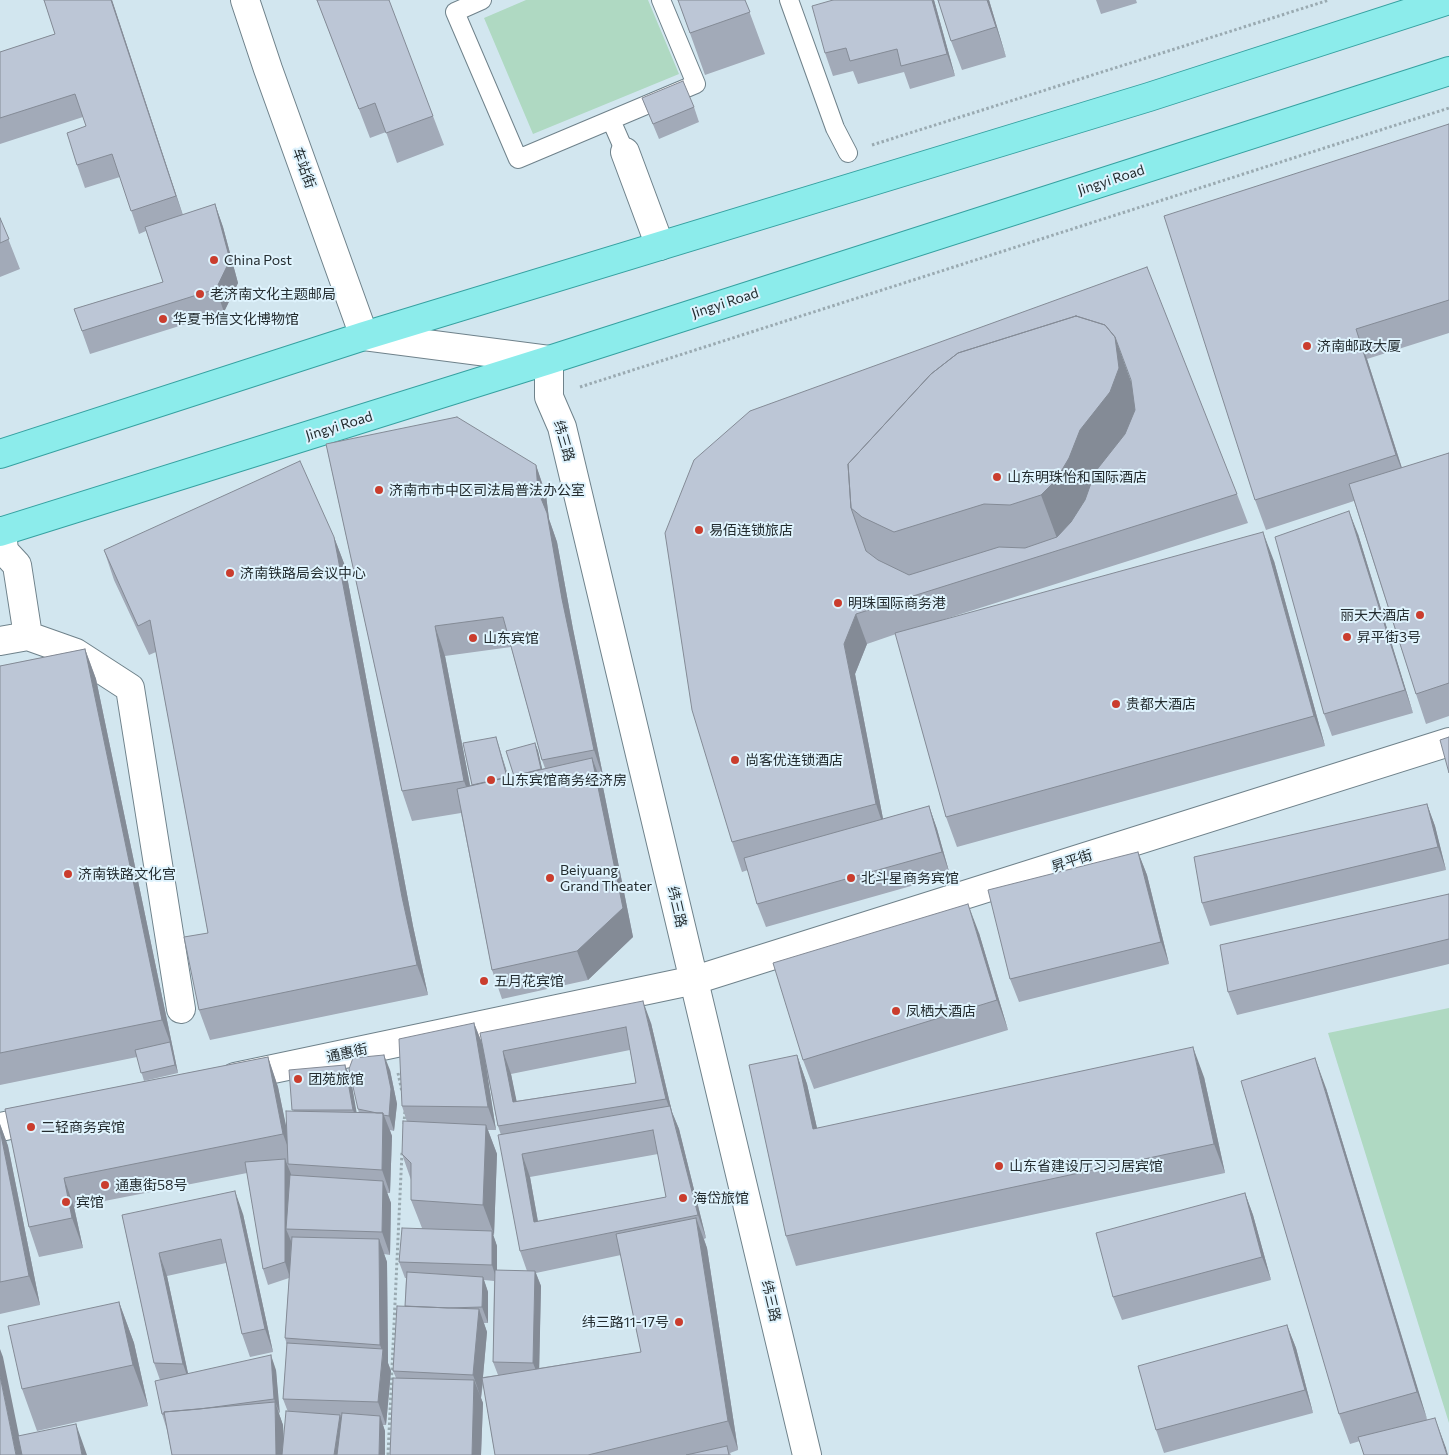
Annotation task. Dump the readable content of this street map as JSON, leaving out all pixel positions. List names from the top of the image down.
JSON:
{
  "streets": {
    "main road": ["Jingyi Road"],
    "street": [
      "车站街",
      "纬三路",
      "昇平街",
      "通惠街"
    ]
  },
  "crossings": [
    ["Jingyi Road", "纬三路"],
    ["纬三路", "昇平街"],
    ["纬三路", "通惠街"],
    ["昇平街", "通惠街"]
  ],
  "places": [
    "China Post",
    "老济南文化主题邮局",
    "华夏书信文化博物馆",
    "济南邮政大厦",
    "山东明珠怡和国际酒店",
    "济南市市中区司法局普法办公室",
    "易佰连锁旅店",
    "济南铁路局会议中心",
    "明珠国际商务港",
    "丽天大酒店",
    "昇平街3号",
    "山东宾馆",
    "贵都大酒店",
    "尚客优连锁酒店",
    "山东宾馆商务经济房",
    "济南铁路文化宫",
    "Beiyuang Grand Theater",
    "北斗星商务宾馆",
    "五月花宾馆",
    "凤栖大酒店",
    "团苑旅馆",
    "二轻商务宾馆",
    "山东省建设厅习习居宾馆",
    "通惠街58号",
    "海岱旅馆",
    "宾馆",
    "纬三路11-17号"
  ]
}
